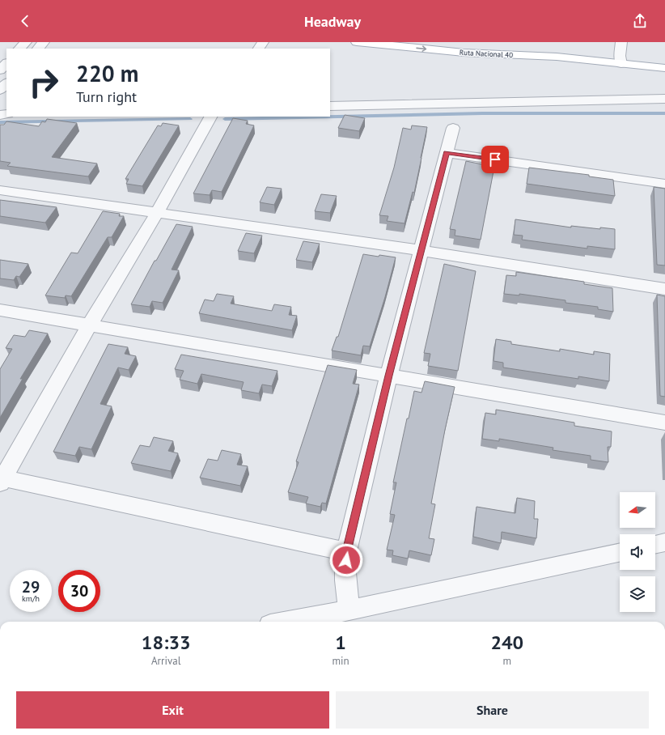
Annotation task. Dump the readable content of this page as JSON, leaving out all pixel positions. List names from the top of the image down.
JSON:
{
  "streets": {
    "main road": ["Ruta Nacional 40"]
  },
  "north": "left",
  "page": {
    "header": "Headway",
    "turn": ["220 m", "Turn right"],
    "speed": "29 km/h",
    "limit": "30",
    "eta": [
      "18:33",
      "Arrival",
      "1",
      "min",
      "240",
      "m"
    ],
    "buttons": ["Exit", "Share"]
  }
}
